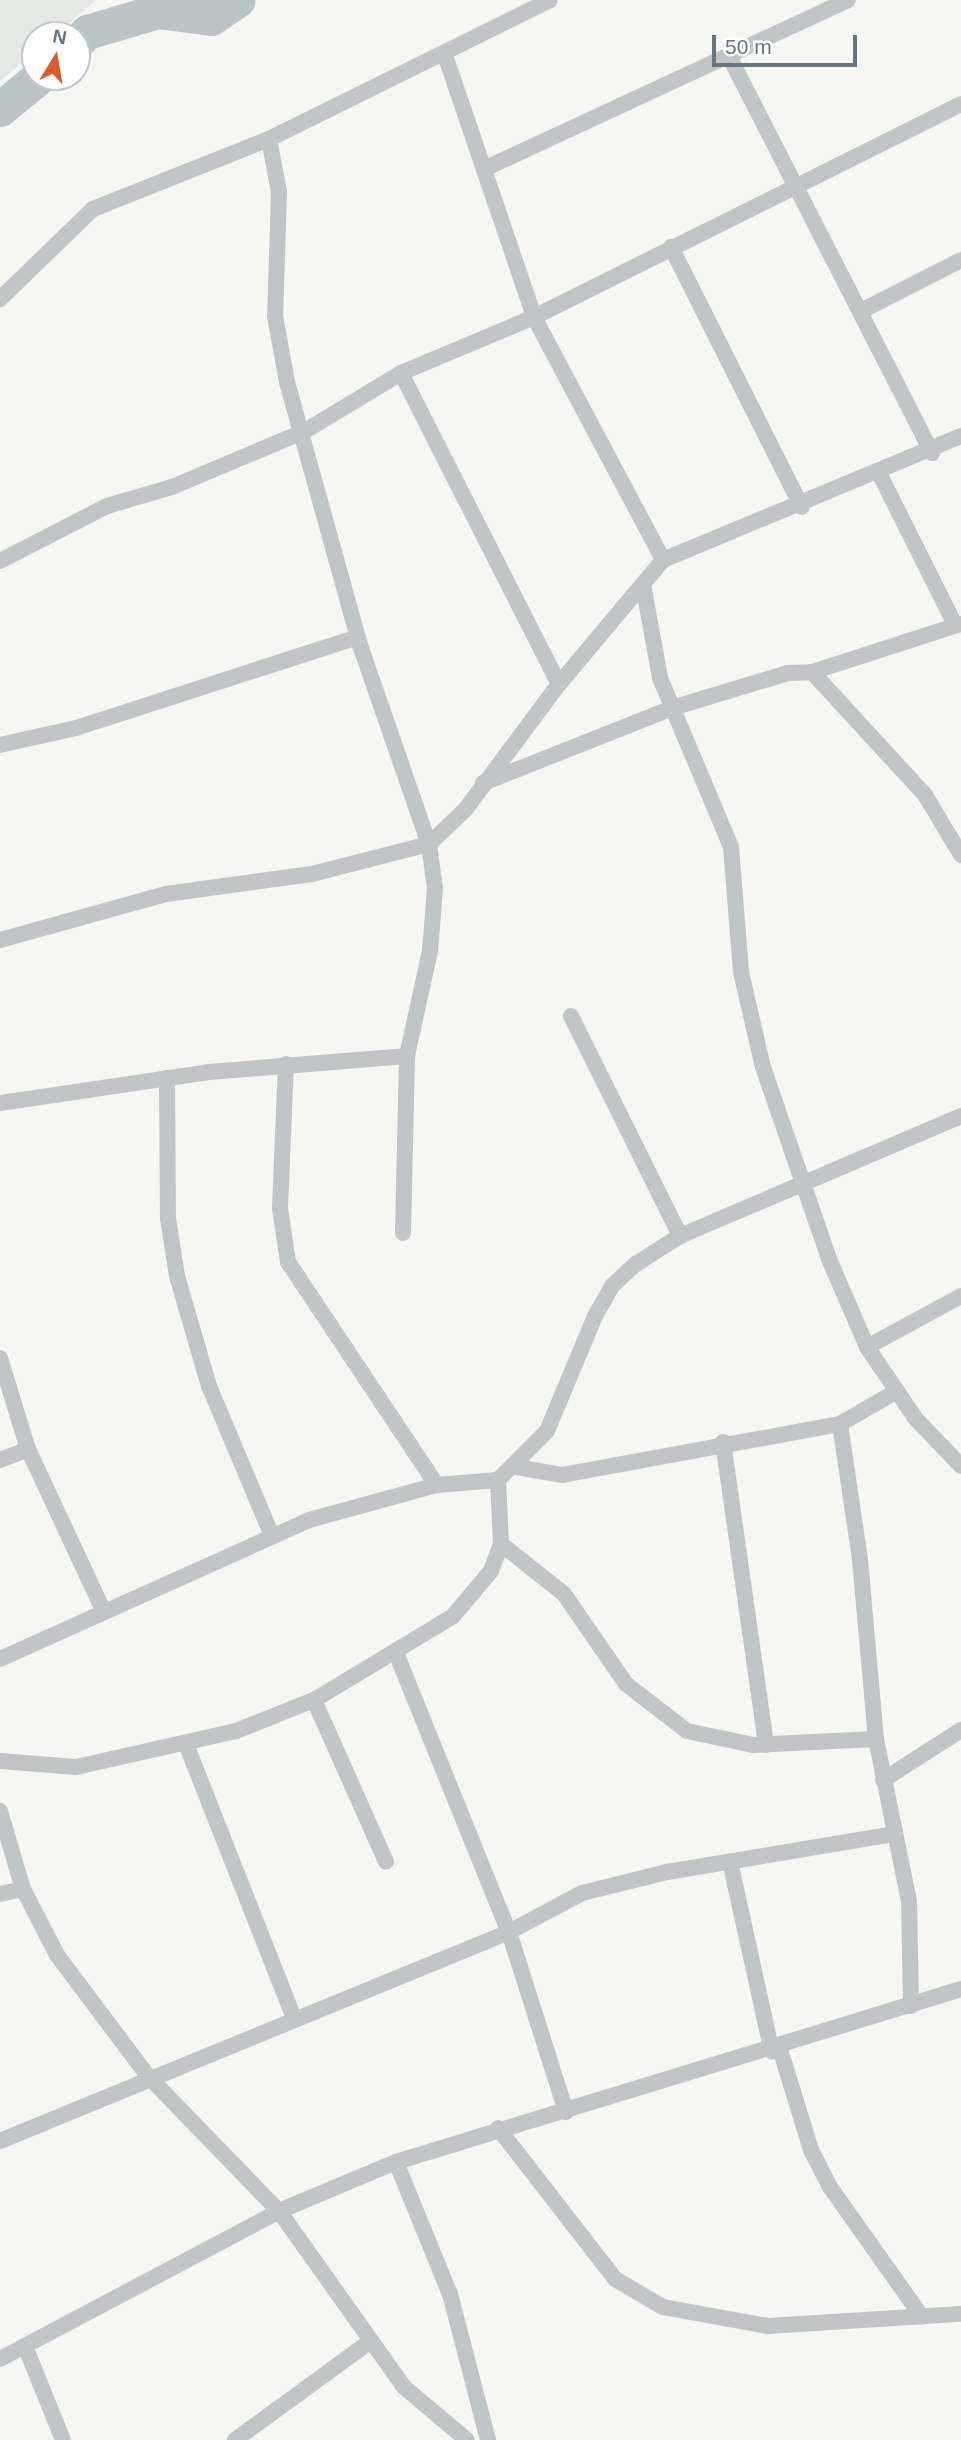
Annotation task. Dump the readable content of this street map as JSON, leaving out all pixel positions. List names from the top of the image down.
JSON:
{
  "scale_bar": "50 m",
  "north": "top"
}
